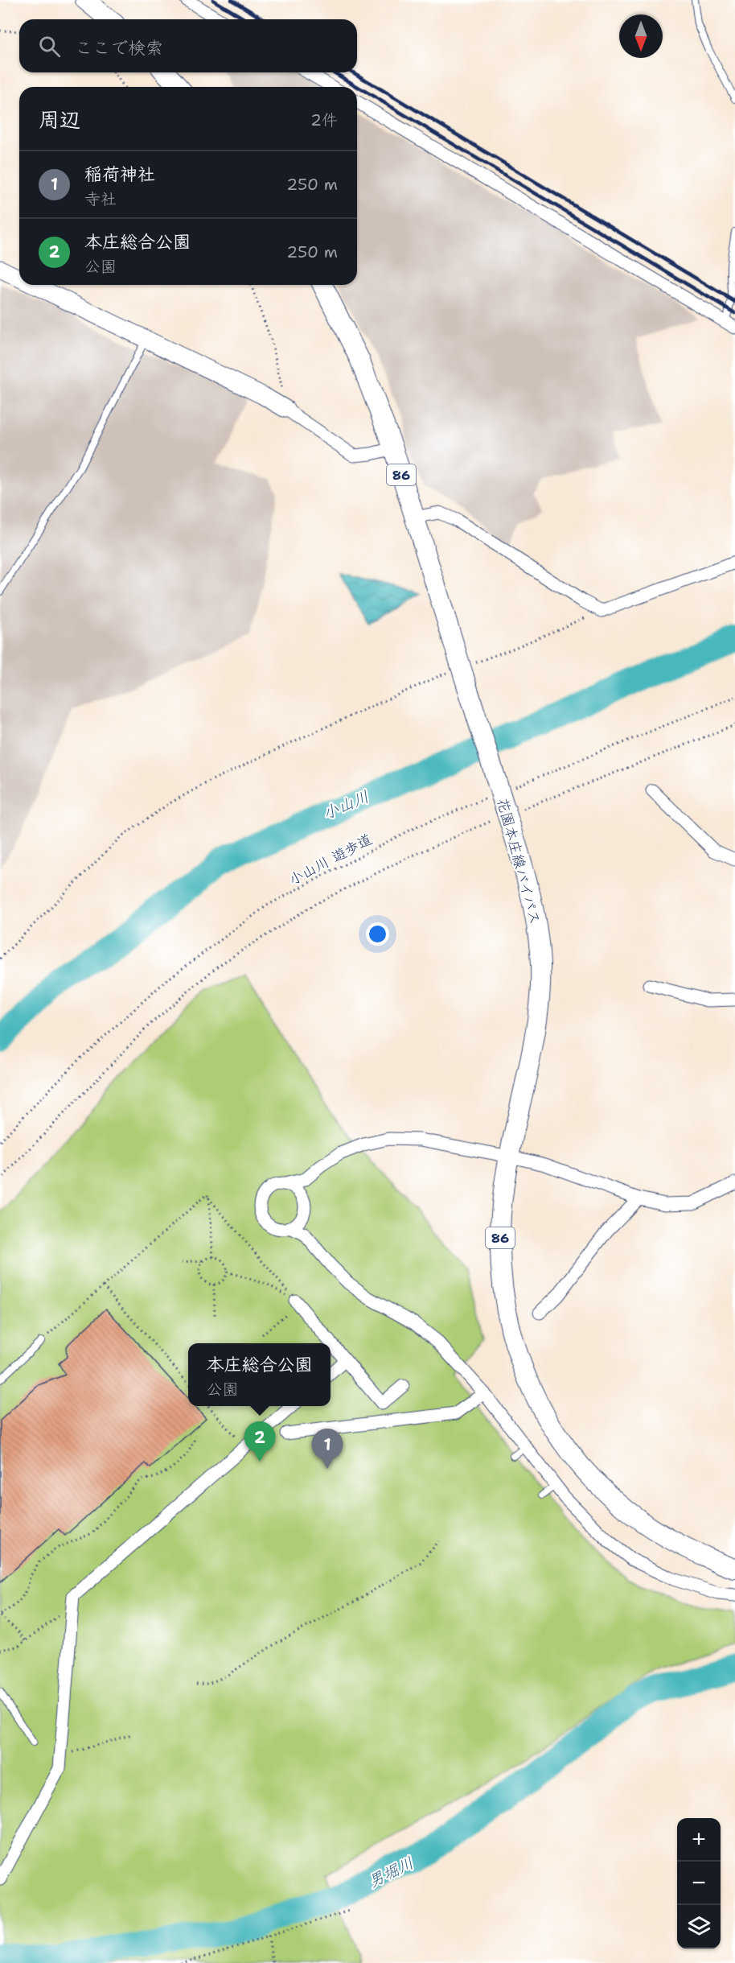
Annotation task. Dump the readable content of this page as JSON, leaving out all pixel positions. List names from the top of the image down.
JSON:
{
  "streets": {
    "main road": ["86", "花園本庄線バイパス"],
    "path": ["小山川 遊歩道"]
  },
  "water": ["小山川", "男堀川"],
  "north": "bottom",
  "page": {
    "search": "ここで検索",
    "heading": ["周辺", "2件"],
    "list": [
      {
        "mark": "1",
        "name": "稲荷神社",
        "note": "寺社",
        "value": "250 m"
      },
      {
        "mark": "2",
        "name": "本庄総合公園",
        "note": "公園",
        "value": "250 m"
      }
    ],
    "popup": ["本庄総合公園", "公園"],
    "pins": ["2", "1"],
    "map_buttons": ["+", "−"]
  }
}
